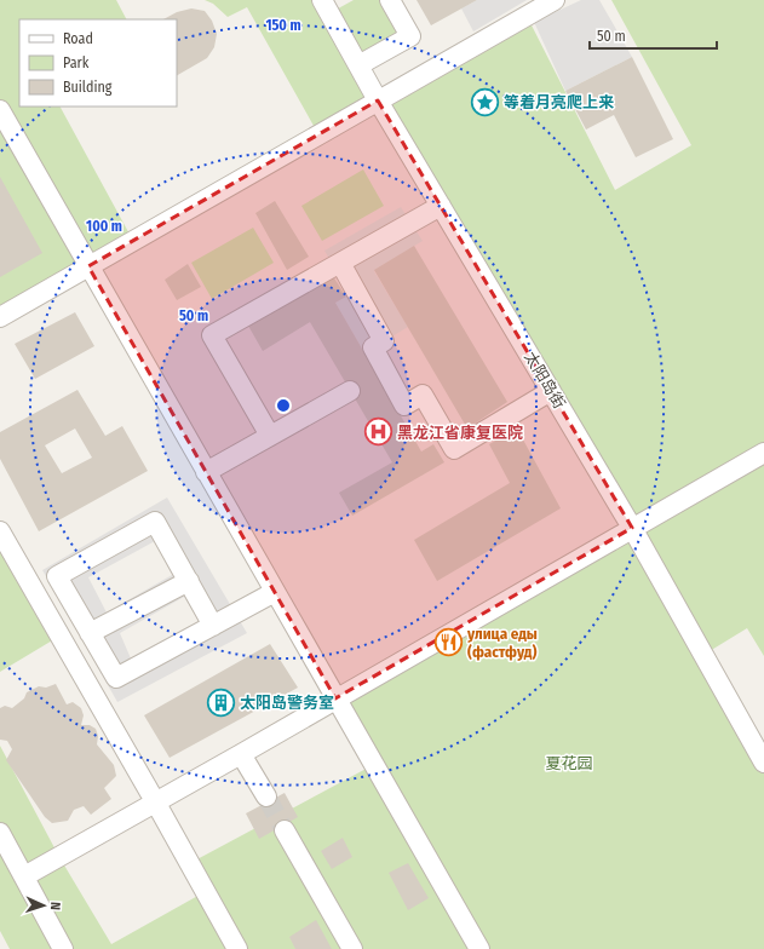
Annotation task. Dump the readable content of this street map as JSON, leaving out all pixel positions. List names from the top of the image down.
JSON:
{
  "streets": {
    "street": ["太阳岛街"]
  },
  "parks": ["夏花园"],
  "places": {
    "place": ["等着月亮爬上来"],
    "hospital": ["黑龙江省康复医院"],
    "restaurant": ["улица еды (фастфуд)"],
    "building": ["太阳岛警务室"]
  },
  "legend": ["Road", "Park", "Building"],
  "scale_bar": "50 m",
  "north": "right",
  "rings": ["150 m", "100 m", "50 m"]
}
